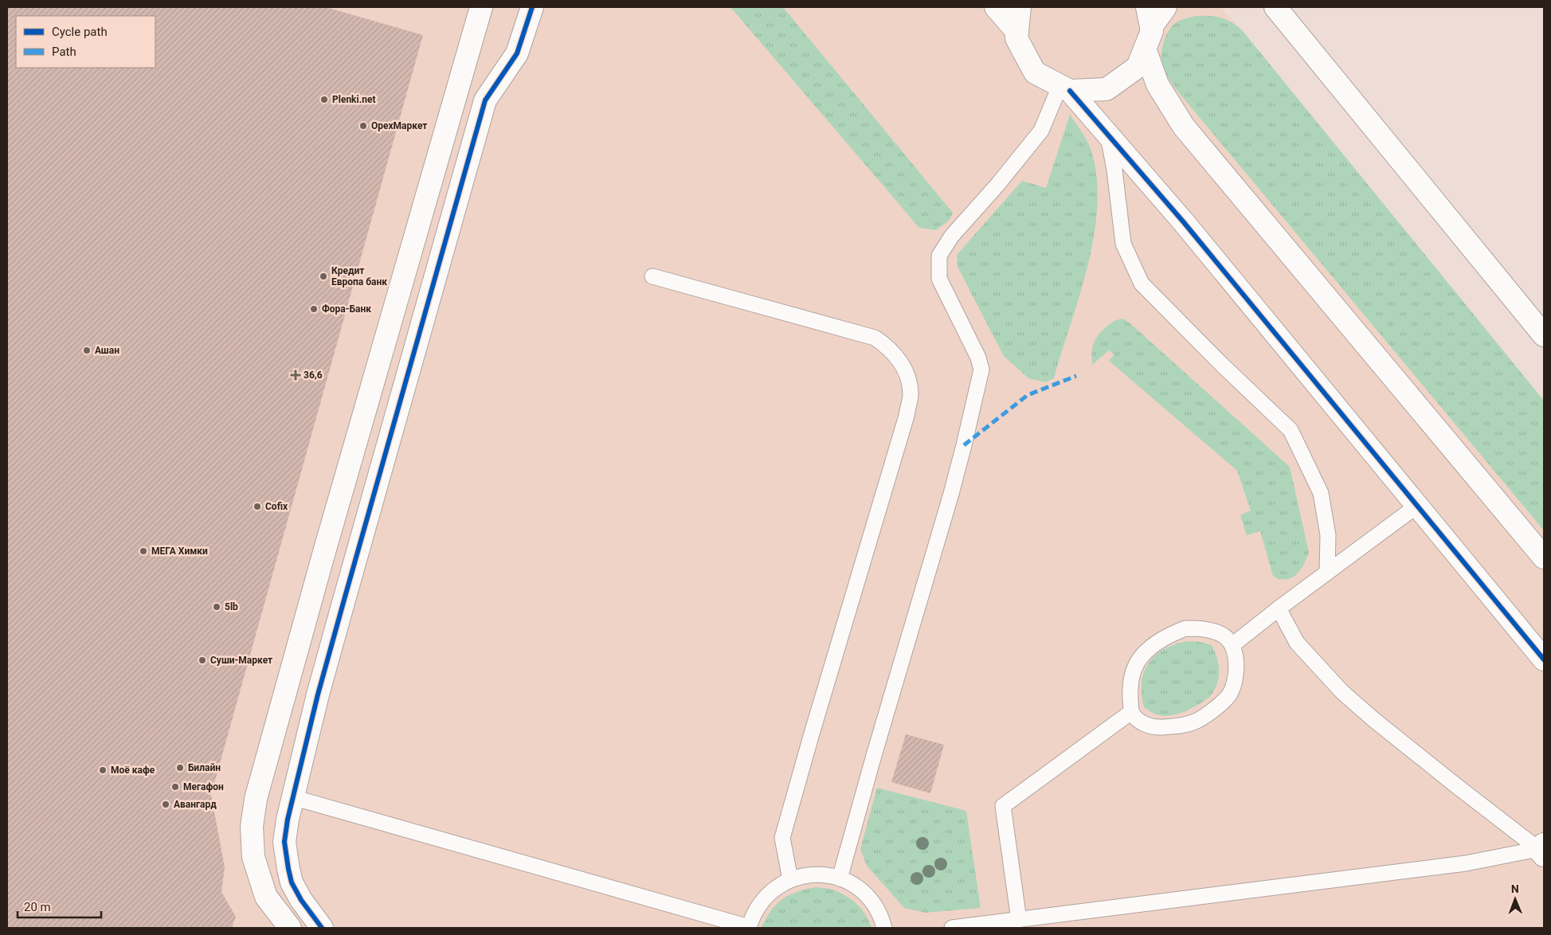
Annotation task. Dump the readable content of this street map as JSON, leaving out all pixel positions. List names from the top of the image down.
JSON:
{
  "places": {
    "other": [
      "Plenki.net",
      "ОрехМаркет",
      "Кредит Европа банк",
      "Фора-Банк",
      "Ашан",
      "Cofix",
      "МЕГА Химки",
      "5lb",
      "Суши-Маркет",
      "Билайн",
      "Моё кафе",
      "Мегафон",
      "Авангард"
    ],
    "health": ["36,6"]
  },
  "legend": ["Cycle path", "Path"],
  "scale_bar": "20 m",
  "north": "top"
}
